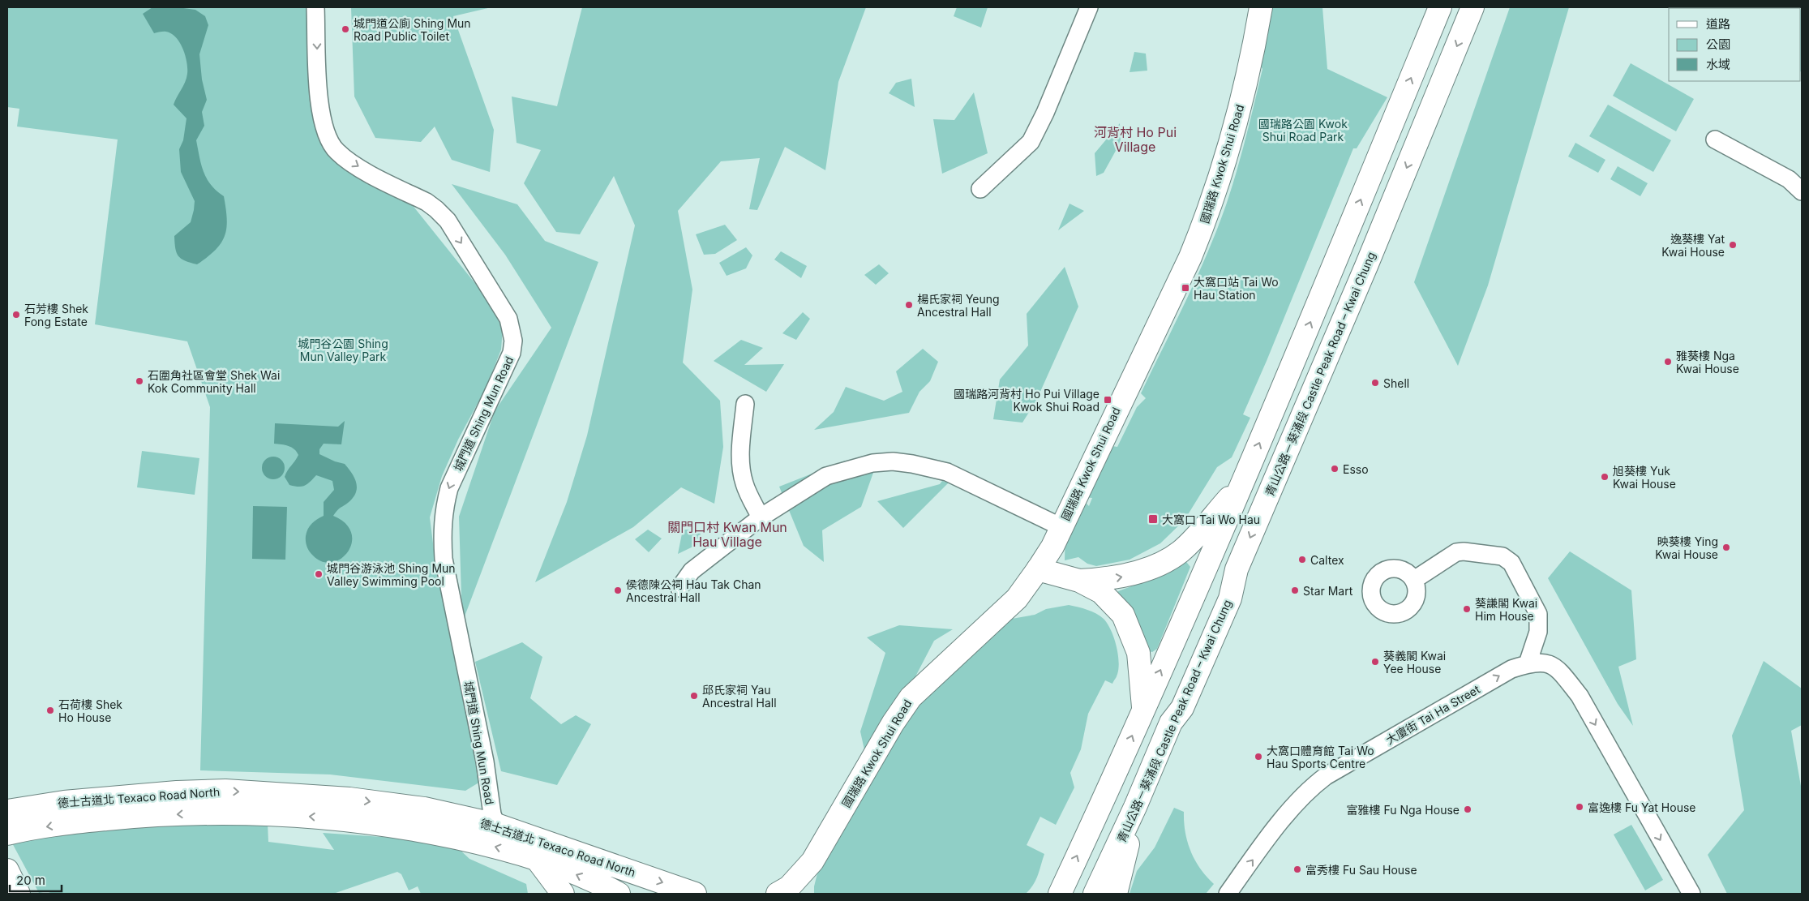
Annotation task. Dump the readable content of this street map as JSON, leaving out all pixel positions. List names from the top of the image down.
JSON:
{
  "streets": {
    "main road": ["國瑞路 Kwok Shui Road", "青山公路－葵涌段 Castle Peak Road – Kwai Chung", "德士古道北 Texaco Road North"],
    "street": ["城門道 Shing Mun Road", "大廈街 Tai Ha Street"]
  },
  "crossings": [
    ["城門道 Shing Mun Road", "德士古道北 Texaco Road North"]
  ],
  "one_way": ["城門道 Shing Mun Road"],
  "districts": ["河背村 Ho Pui Village", "關門口村 Kwan Mun Hau Village"],
  "parks": ["國瑞路公園 Kwok Shui Road Park", "城門谷公園 Shing Mun Valley Park"],
  "places": {
    "other": [
      "城門道公廁 Shing Mun Road Public Toilet",
      "逸葵樓 Yat Kwai House",
      "楊氏家祠 Yeung Ancestral Hall",
      "石芳樓 Shek Fong Estate",
      "雅葵樓 Nga Kwai House",
      "石圍角社區會堂 Shek Wai Kok Community Hall",
      "Shell",
      "Esso",
      "旭葵樓 Yuk Kwai House",
      "映葵樓 Ying Kwai House",
      "Caltex",
      "城門谷游泳池 Shing Mun Valley Swimming Pool",
      "侯德陳公祠 Hau Tak Chan Ancestral Hall",
      "Star Mart",
      "葵謙閣 Kwai Him House",
      "葵義閣 Kwai Yee House",
      "邱氏家祠 Yau Ancestral Hall",
      "石荷樓 Shek Ho House",
      "大窩口體育館 Tai Wo Hau Sports Centre",
      "富逸樓 Fu Yat House",
      "富雅樓 Fu Nga House",
      "富秀樓 Fu Sau House"
    ],
    "transit": ["大窩口站 Tai Wo Hau Station", "國瑞路河背村 Ho Pui Village Kwok Shui Road", "大窩口 Tai Wo Hau"]
  },
  "legend": ["道路", "公園", "水域"],
  "scale_bar": "20 m"
}
